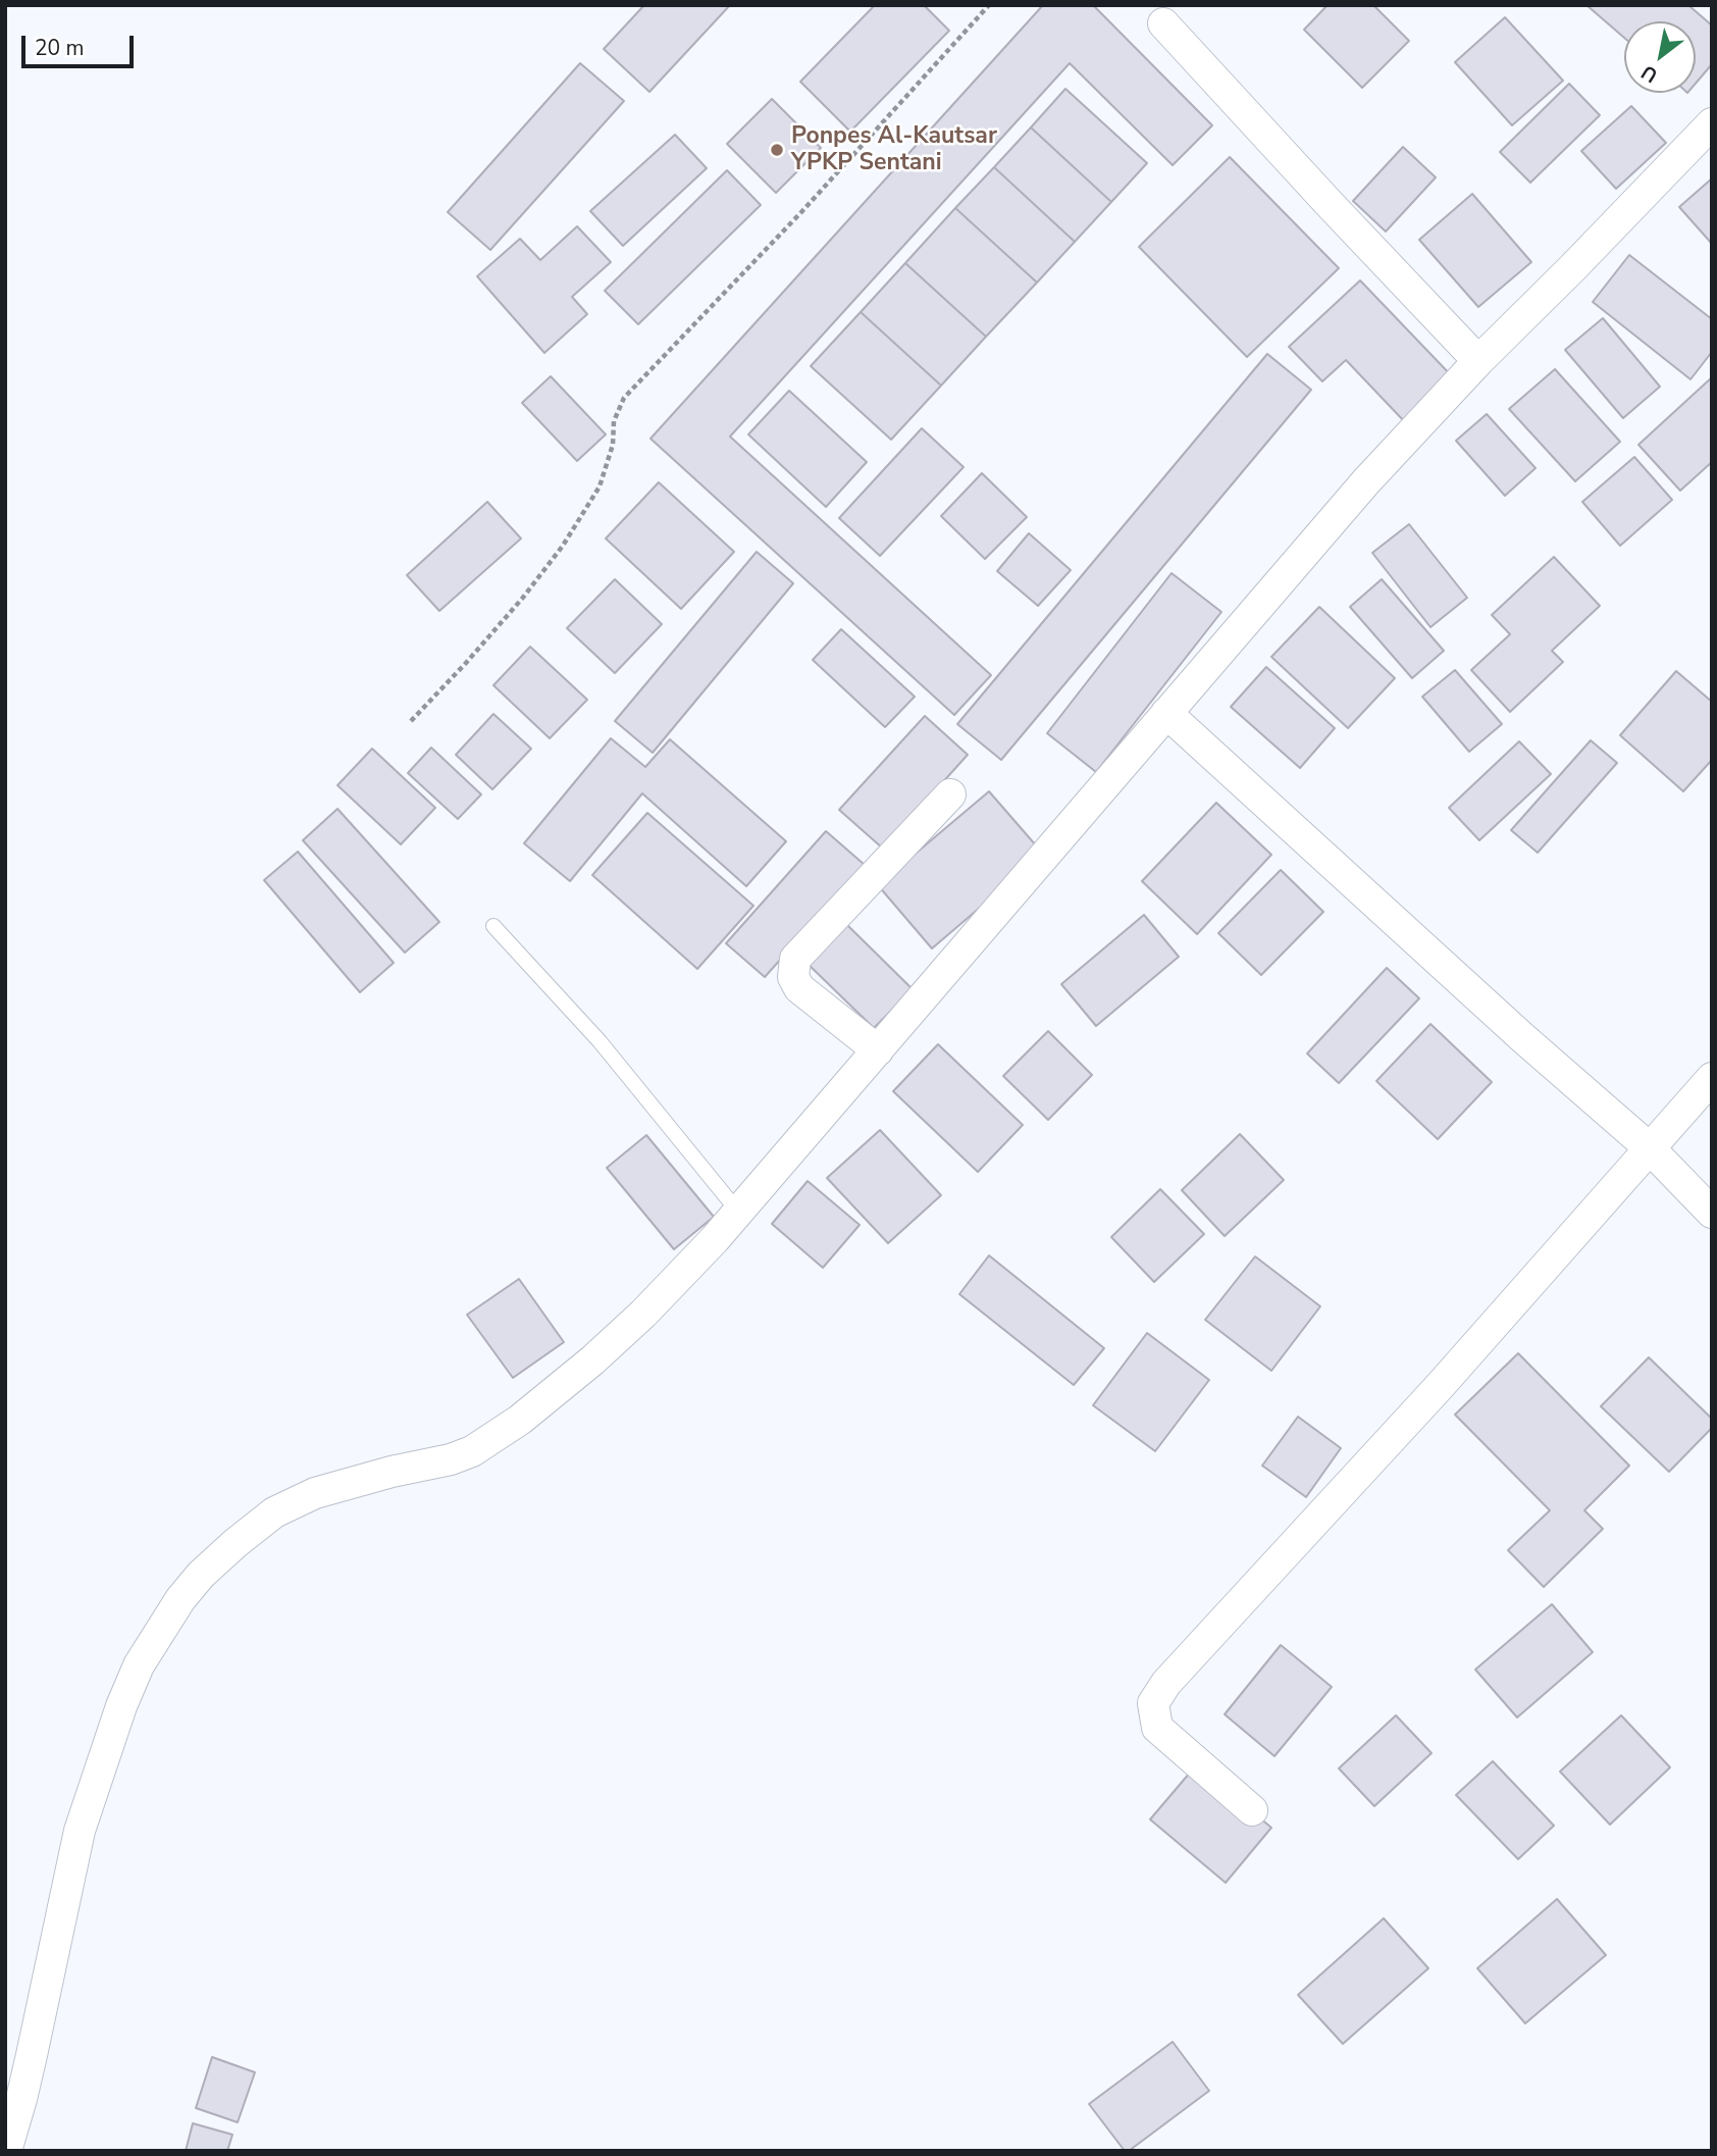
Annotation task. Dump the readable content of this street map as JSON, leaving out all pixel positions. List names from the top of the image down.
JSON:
{
  "places": ["Ponpes Al-Kautsar YPKP Sentani"],
  "scale_bar": "20 m",
  "north": "bottom left"
}
